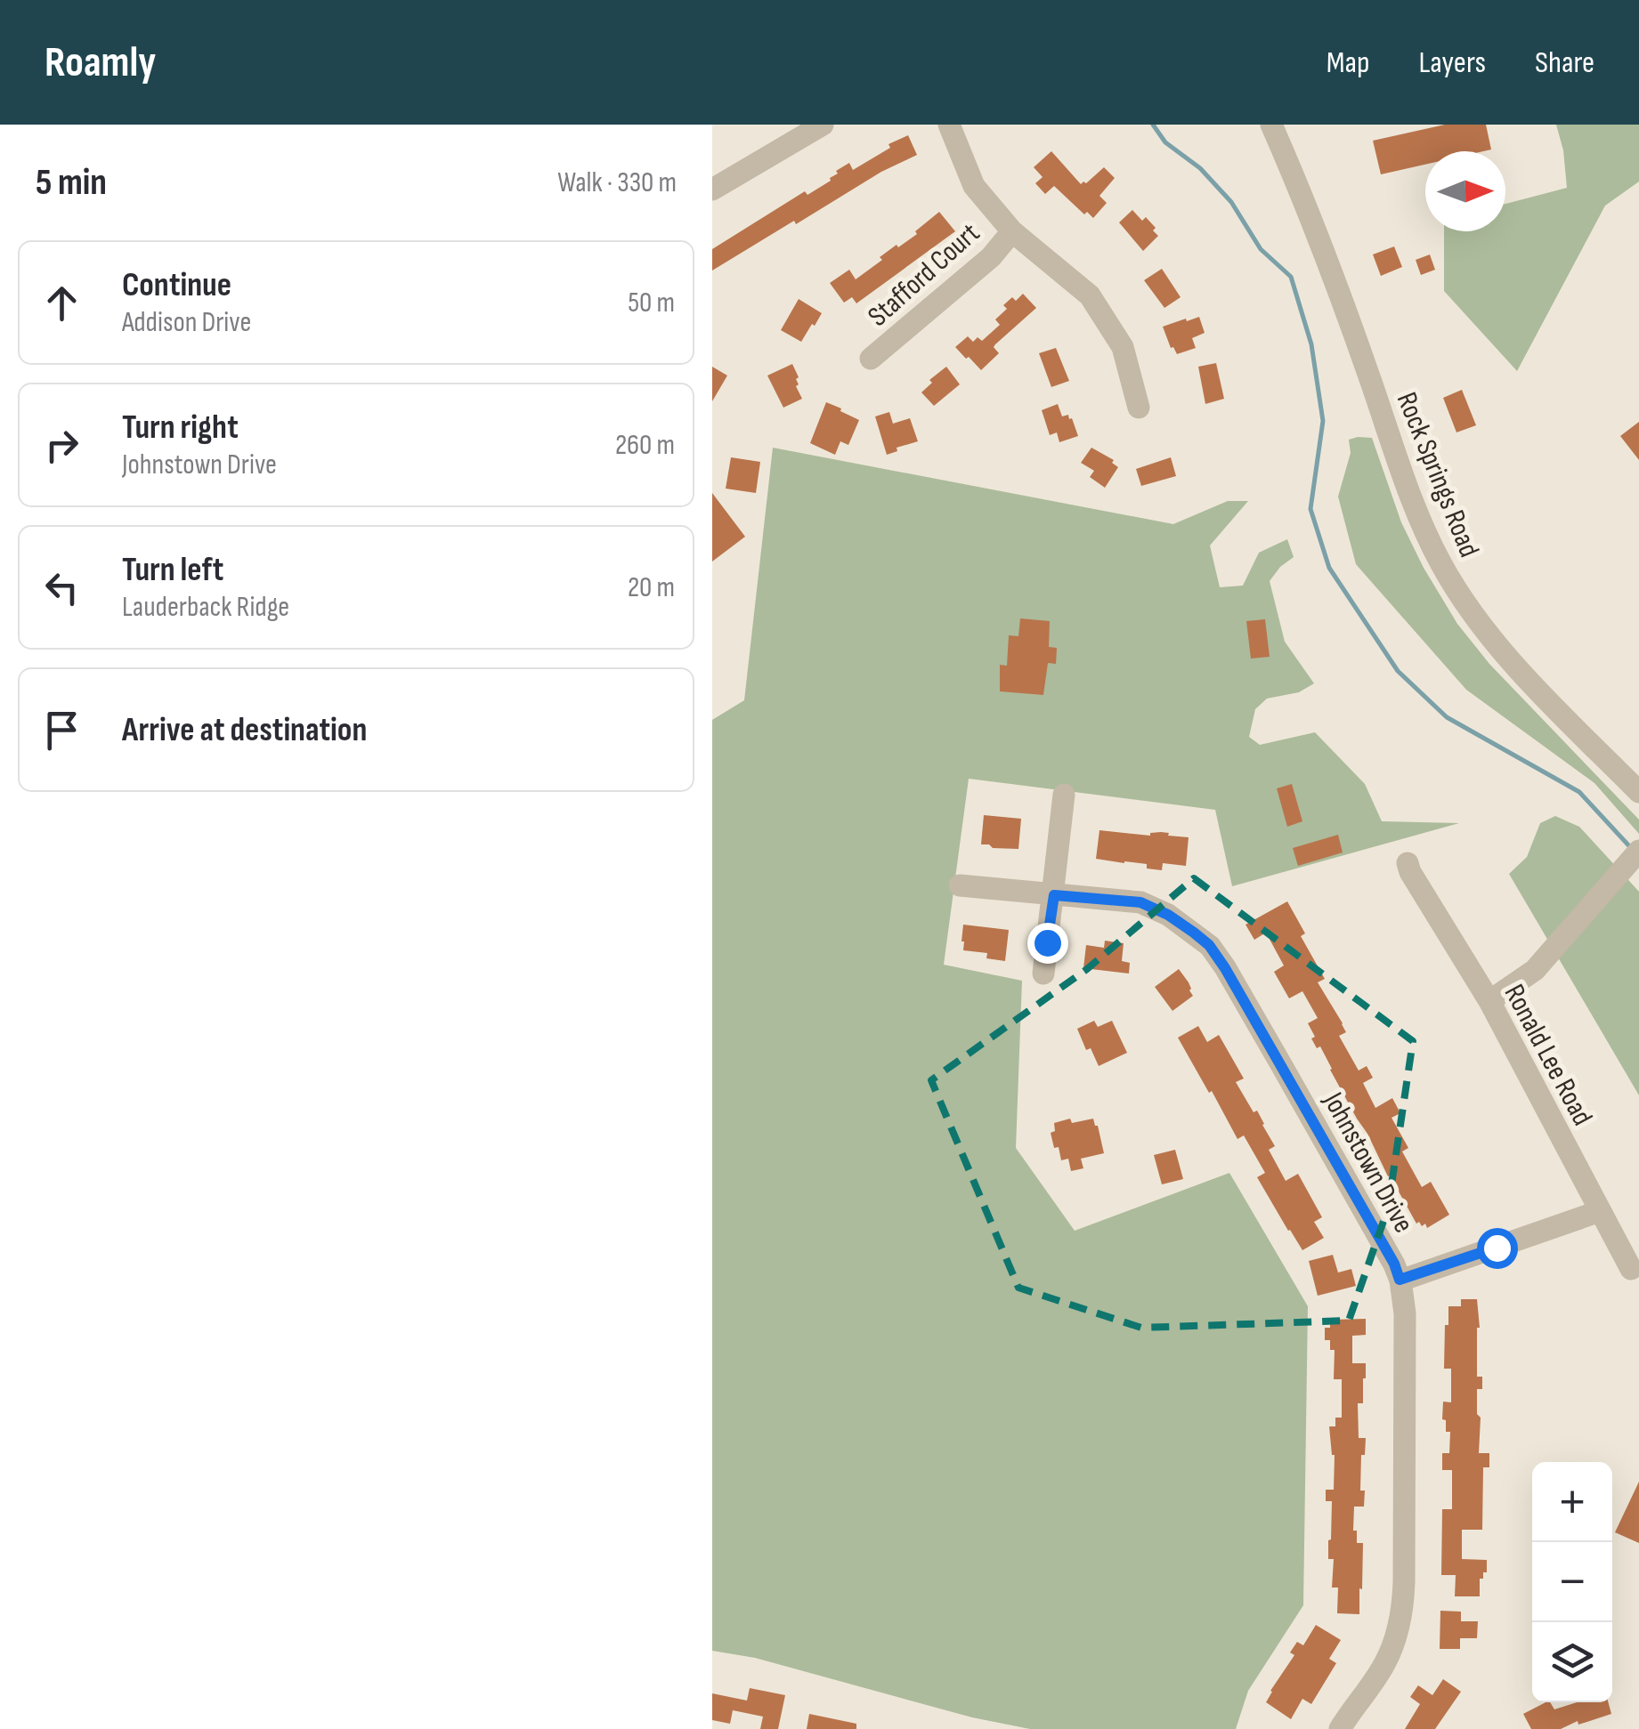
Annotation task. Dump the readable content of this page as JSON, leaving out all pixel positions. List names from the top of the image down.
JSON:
{
  "streets": {
    "street": [
      "Stafford Court",
      "Rock Springs Road",
      "Ronald Lee Road",
      "Johnstown Drive"
    ]
  },
  "north": "right",
  "page": {
    "header": "Roamly",
    "nav": ["Map", "Layers", "Share"],
    "heading": ["5 min", "Walk · 330 m"],
    "list": [
      ["Continue", "Addison Drive", "50 m"],
      ["Turn right", "Johnstown Drive", "260 m"],
      ["Turn left", "Lauderback Ridge", "20 m"],
      "Arrive at destination"
    ],
    "map_buttons": ["+", "−"]
  }
}
